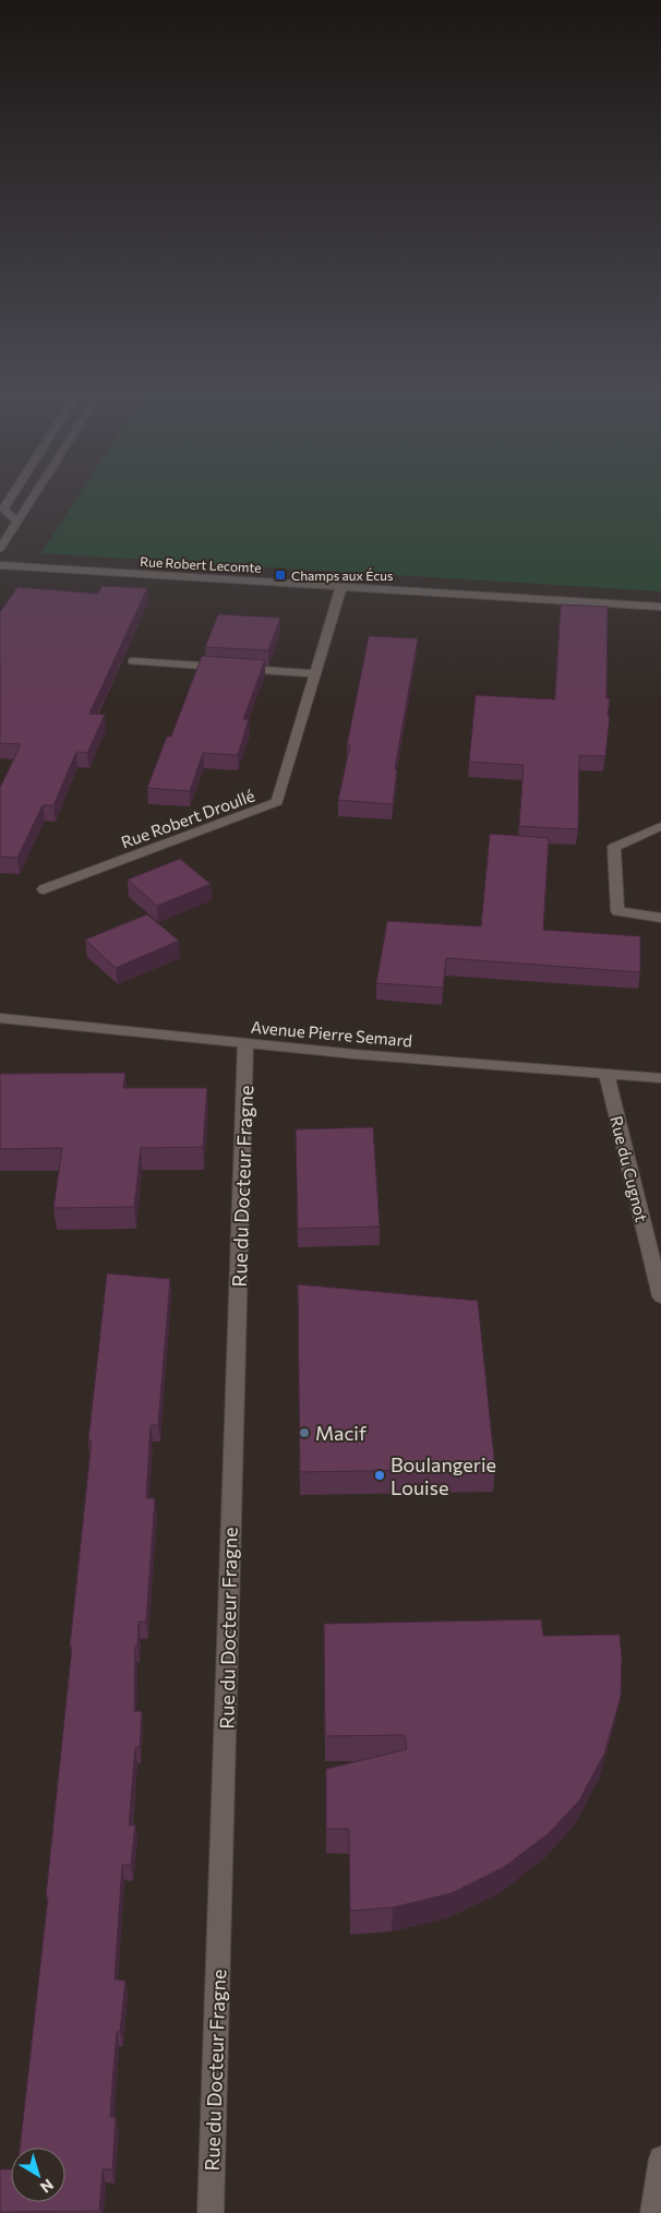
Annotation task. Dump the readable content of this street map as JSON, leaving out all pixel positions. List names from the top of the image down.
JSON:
{
  "streets": {
    "street": [
      "Rue Robert Lecomte",
      "Rue Robert Droullé",
      "Avenue Pierre Semard",
      "Rue du Cugnot",
      "Rue du Docteur Fragne"
    ]
  },
  "crossings": [
    ["Rue Robert Lecomte", "Rue Robert Droullé"],
    ["Avenue Pierre Semard", "Rue du Cugnot"],
    ["Avenue Pierre Semard", "Rue du Docteur Fragne"]
  ],
  "places": {
    "transit": ["Champs aux Écus"],
    "other": ["Macif", "Boulangerie Louise"]
  },
  "north": "bottom right"
}
